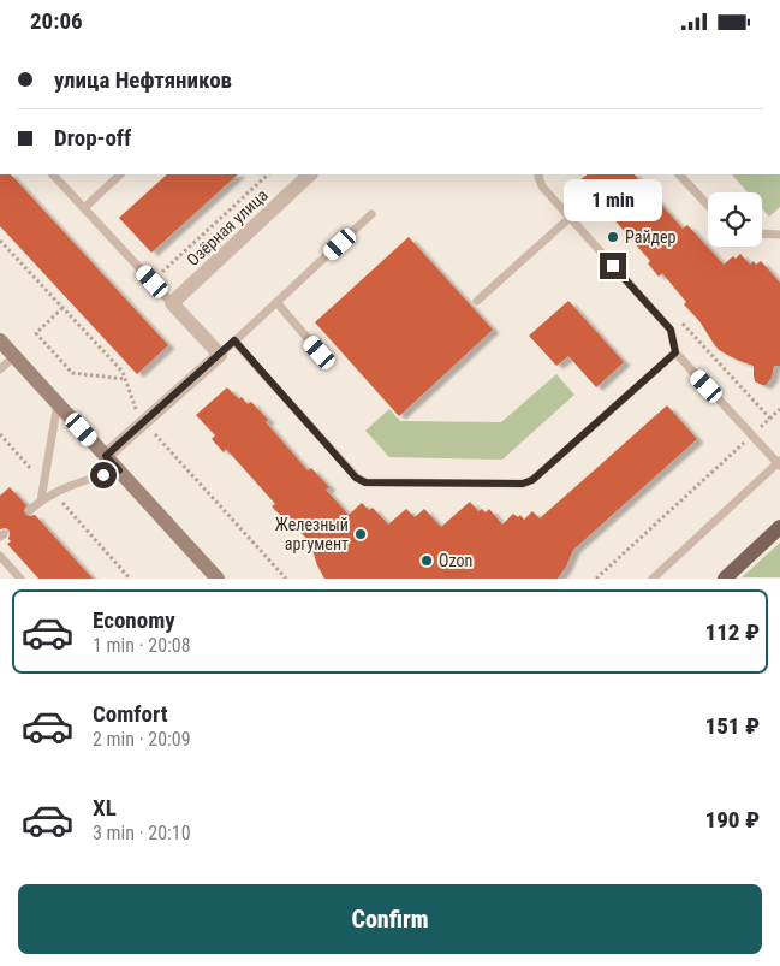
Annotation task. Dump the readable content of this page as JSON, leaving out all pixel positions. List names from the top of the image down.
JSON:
{
  "streets": {
    "street": ["Озёрная улица"]
  },
  "places": ["Райдер", "Железный аргумент", "Ozon"],
  "page": {
    "status": "20:06",
    "banner": ["улица Нефтяников", "Drop-off"],
    "bubble": "1 min",
    "list": [
      {
        "name": "Economy",
        "note": "1 min · 20:08",
        "value": "112 ₽"
      },
      {
        "name": "Comfort",
        "note": "2 min · 20:09",
        "value": "151 ₽"
      },
      {
        "name": "XL",
        "note": "3 min · 20:10",
        "value": "190 ₽"
      }
    ],
    "buttons": "Confirm"
  }
}
